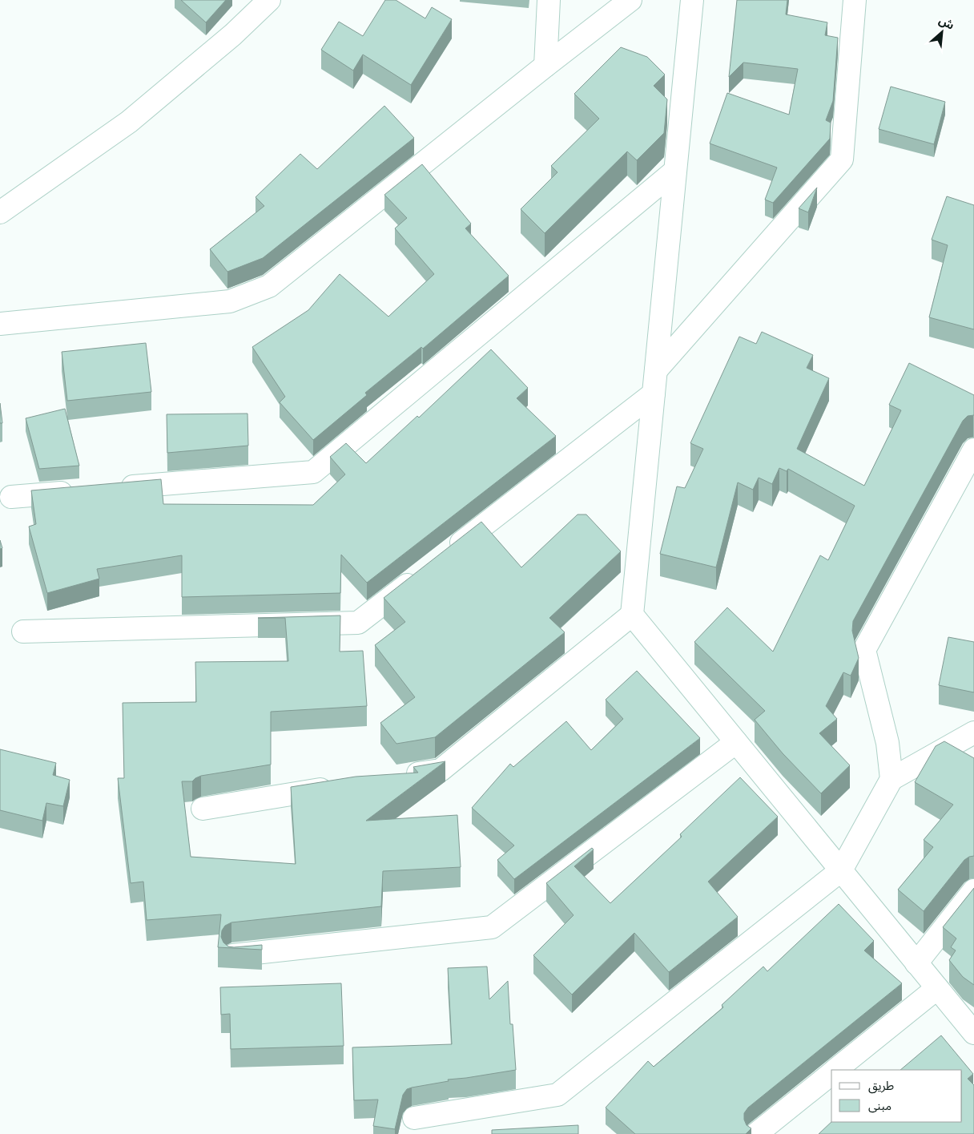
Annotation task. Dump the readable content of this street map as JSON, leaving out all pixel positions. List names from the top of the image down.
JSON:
{
  "legend": ["طريق", "مبنى"],
  "north": "top right"
}
